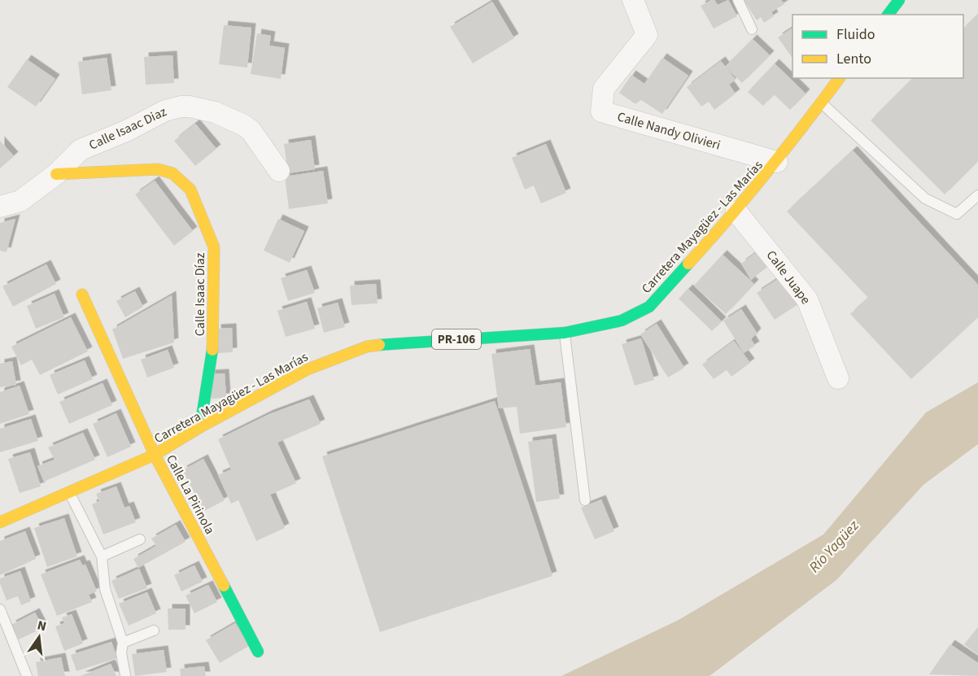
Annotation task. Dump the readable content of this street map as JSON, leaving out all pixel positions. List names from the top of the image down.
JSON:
{
  "streets": {
    "main road": [
      "Carretera Mayagüez - Las Marías",
      "Calle Isaac Díaz",
      "PR-106",
      "Calle La Pirinola"
    ],
    "street": ["Calle Isaac Diaz", "Calle Nandy Olivieri", "Calle Juape"]
  },
  "crossings": [
    ["Calle Isaac Diaz", "Calle Isaac Díaz"],
    ["Calle Nandy Olivieri", "Carretera Mayagüez - Las Marías"],
    ["Carretera Mayagüez - Las Marías", "Calle Juape"],
    ["Carretera Mayagüez - Las Marías", "Calle Isaac Díaz"],
    ["Carretera Mayagüez - Las Marías", "Calle La Pirinola"]
  ],
  "water": ["Río Yagüez"],
  "legend": ["Fluido", "Lento"],
  "north": "top"
}
